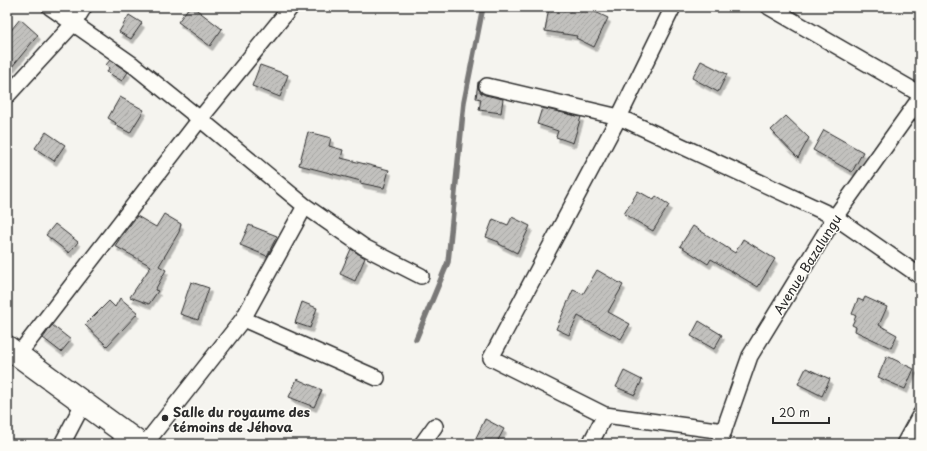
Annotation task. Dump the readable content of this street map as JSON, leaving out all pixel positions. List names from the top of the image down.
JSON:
{
  "streets": {
    "street": ["Avenue Bazalungu"]
  },
  "places": ["Salle du royaume des témoins de Jéhova"],
  "scale_bar": "20 m"
}
